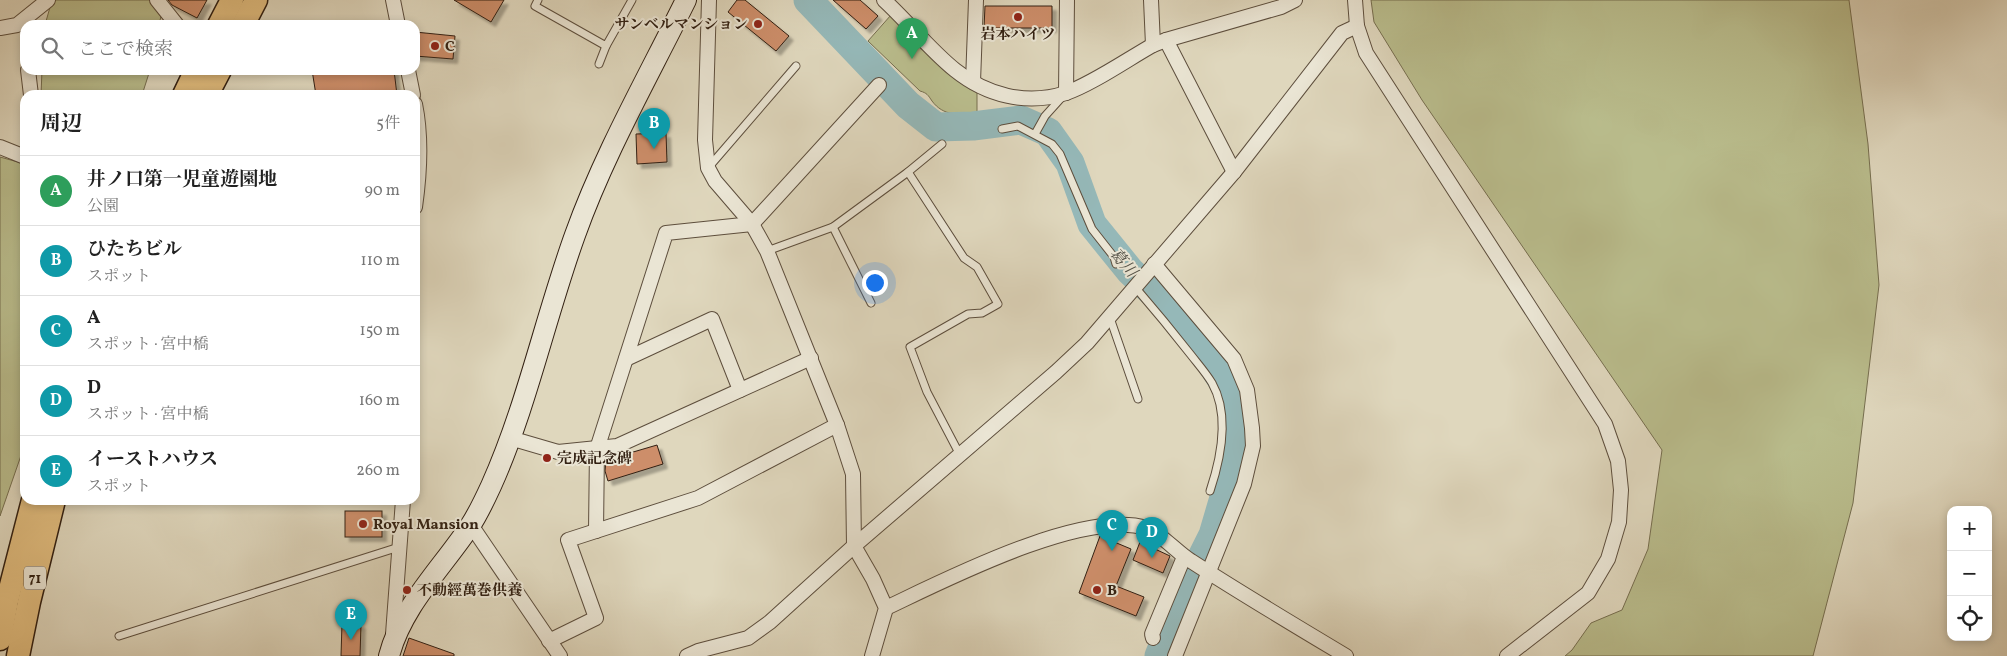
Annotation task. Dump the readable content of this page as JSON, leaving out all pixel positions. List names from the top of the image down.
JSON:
{
  "streets": {
    "main road": ["71"]
  },
  "water": ["葛川"],
  "places": [
    "岩本ハイツ",
    "サンベルマンション",
    "C",
    "完成記念碑",
    "Royal Mansion",
    "不動經萬巻供養",
    "B"
  ],
  "page": {
    "pins": [
      "A",
      "B",
      "C",
      "D",
      "E"
    ],
    "search": "ここで検索",
    "heading": ["周辺", "5件"],
    "list": [
      {
        "mark": "A",
        "name": "井ノ口第一児童遊園地",
        "note": "公園",
        "value": "90 m"
      },
      {
        "mark": "B",
        "name": "ひたちビル",
        "note": "スポット",
        "value": "110 m"
      },
      {
        "mark": "C",
        "name": "A",
        "note": "スポット · 宮中橋",
        "value": "150 m"
      },
      {
        "mark": "D",
        "name": "D",
        "note": "スポット · 宮中橋",
        "value": "160 m"
      },
      {
        "mark": "E",
        "name": "イーストハウス",
        "note": "スポット",
        "value": "260 m"
      }
    ],
    "map_buttons": ["+", "−"]
  }
}
